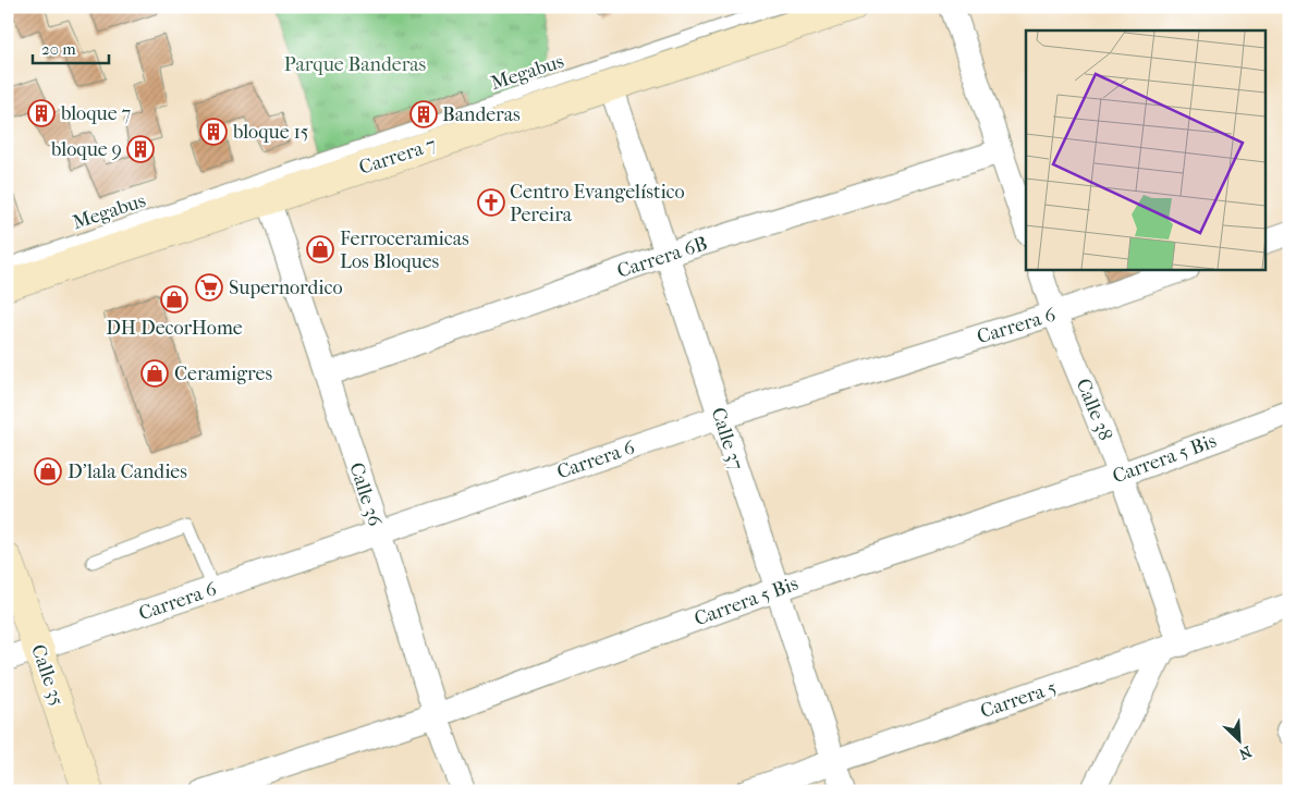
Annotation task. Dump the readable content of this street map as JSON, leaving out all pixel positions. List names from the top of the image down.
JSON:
{
  "streets": {
    "main road": ["Carrera 7", "Calle 35"],
    "street": [
      "Carrera 6B",
      "Carrera 6",
      "Calle 38",
      "Calle 37",
      "Carrera 5 Bis",
      "Calle 36",
      "Carrera 5"
    ],
    "lane": ["Megabus"]
  },
  "crossings": [
    ["Carrera 7", "Calle 37"],
    ["Carrera 7", "Calle 36"],
    ["Carrera 6B", "Calle 37"],
    ["Carrera 6B", "Calle 36"],
    ["Carrera 6", "Calle 38"],
    ["Carrera 6", "Calle 37"],
    ["Carrera 6", "Calle 36"],
    ["Carrera 6", "Calle 35"],
    ["Calle 38", "Carrera 5 Bis"],
    ["Calle 38", "Carrera 5"],
    ["Calle 37", "Carrera 5 Bis"],
    ["Calle 37", "Carrera 5"],
    ["Carrera 5 Bis", "Calle 36"]
  ],
  "parks": ["Parque Banderas"],
  "places": {
    "building": [
      "bloque 7",
      "Banderas",
      "bloque 15",
      "bloque 9"
    ],
    "church": ["Centro Evangelístico Pereira"],
    "shop": [
      "Ferroceramicas Los Bloques",
      "DH DecorHome",
      "Ceramigres",
      "D'lala Candies"
    ],
    "supermarket": ["Supernordico"]
  },
  "scale_bar": "20 m",
  "north": "bottom right"
}
